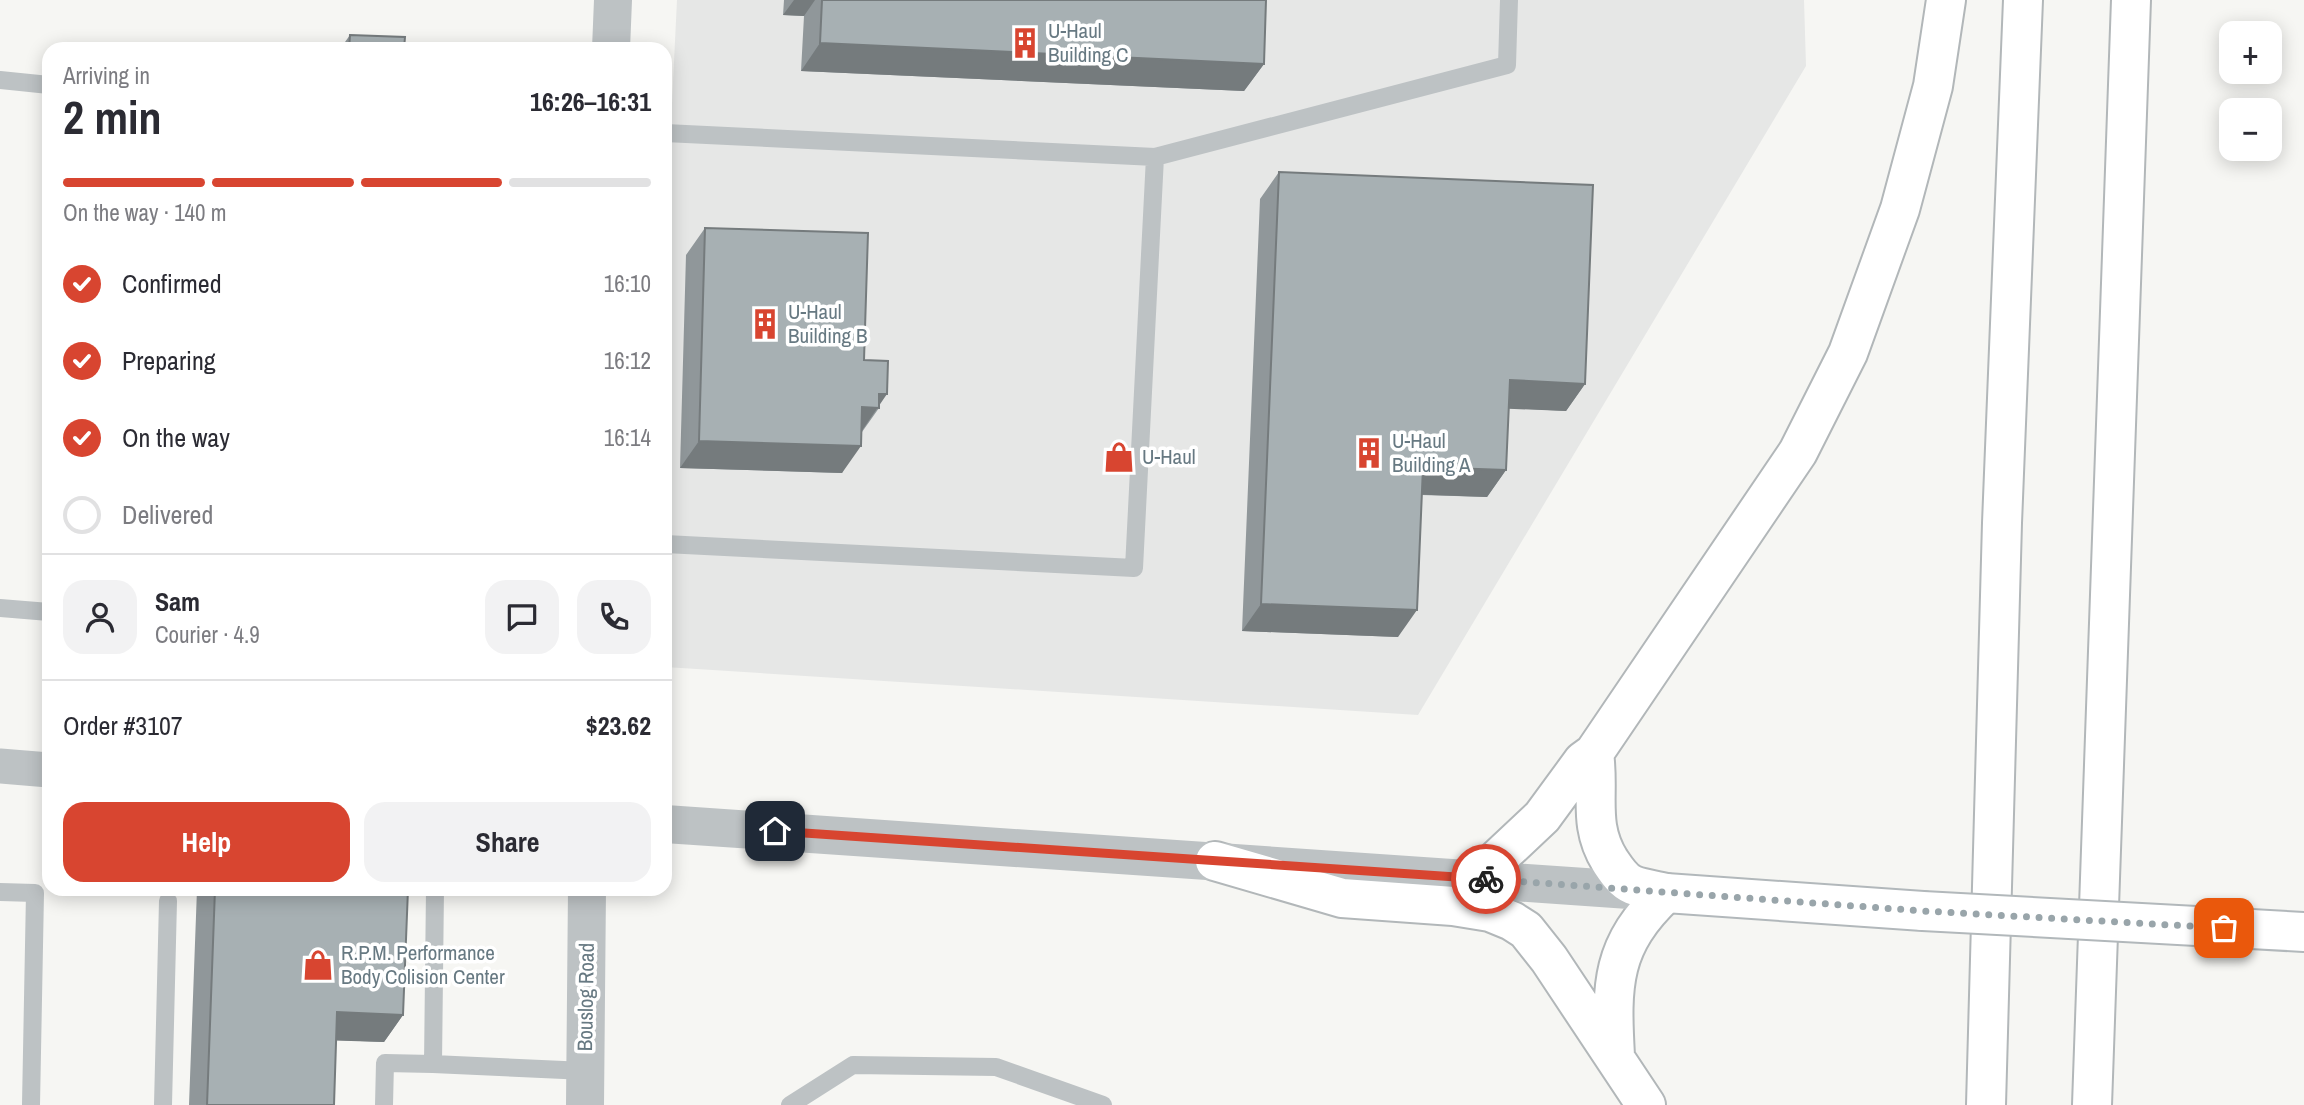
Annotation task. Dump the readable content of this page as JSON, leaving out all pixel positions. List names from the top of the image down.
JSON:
{
  "streets": {
    "street": ["Bouslog Road"]
  },
  "places": {
    "building": ["U-Haul Building C", "U-Haul Building B", "U-Haul Building A"],
    "shop": ["U-Haul", "R.P.M. Performance Body Colision Center"]
  },
  "page": {
    "map_buttons": ["+", "−"],
    "heading": ["2 min", "Arriving in", "16:26–16:31"],
    "panel": [
      "Sam",
      "Courier · 4.9",
      "Order #3107",
      "$23.62"
    ],
    "bar": "On the way · 140 m",
    "list": [
      ["Confirmed", "16:10"],
      ["Preparing", "16:12"],
      ["On the way", "16:14"],
      "Delivered"
    ],
    "buttons": ["Help", "Share"]
  }
}
